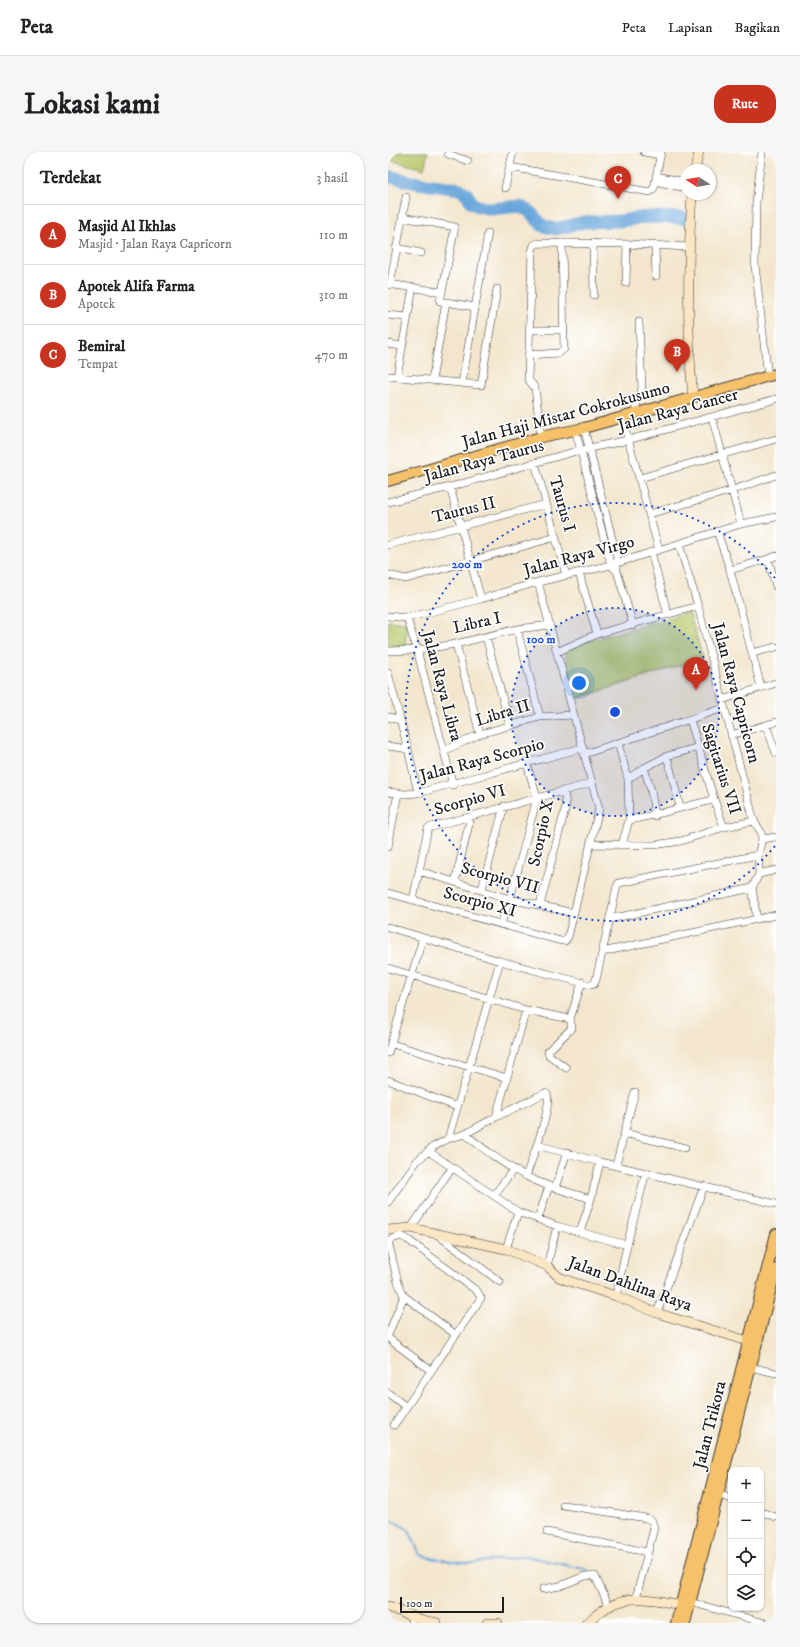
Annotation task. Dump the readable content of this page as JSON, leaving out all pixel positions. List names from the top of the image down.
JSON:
{
  "streets": {
    "main road": ["Jalan Haji Mistar Cokrokusumo", "Jalan Trikora"],
    "street": [
      "Jalan Raya Cancer",
      "Jalan Raya Taurus",
      "Taurus I",
      "Taurus II",
      "Jalan Raya Virgo",
      "Libra I",
      "Jalan Raya Libra",
      "Jalan Raya Capricorn",
      "Libra II",
      "Jalan Raya Scorpio",
      "Sagitarius VII",
      "Scorpio VI",
      "Scorpio X",
      "Scorpio VII",
      "Scorpio XI",
      "Jalan Dahlina Raya"
    ]
  },
  "crossings": [
    ["Jalan Raya Cancer", "Jalan Raya Taurus"],
    ["Jalan Raya Taurus", "Taurus I"],
    ["Taurus I", "Taurus II"],
    ["Taurus I", "Jalan Raya Virgo"],
    ["Jalan Raya Virgo", "Jalan Raya Libra"],
    ["Jalan Raya Virgo", "Jalan Raya Capricorn"],
    ["Libra I", "Jalan Raya Libra"],
    ["Jalan Raya Libra", "Libra II"],
    ["Jalan Raya Libra", "Jalan Raya Scorpio"],
    ["Jalan Raya Capricorn", "Jalan Raya Scorpio"],
    ["Jalan Raya Scorpio", "Sagitarius VII"],
    ["Scorpio VI", "Scorpio X"],
    ["Scorpio VI", "Scorpio VII"],
    ["Scorpio VI", "Scorpio XI"],
    ["Scorpio X", "Scorpio VII"],
    ["Scorpio VII", "Scorpio XI"],
    ["Jalan Dahlina Raya", "Jalan Trikora"]
  ],
  "scale_bar": "100 m",
  "north": "left",
  "page": {
    "header": "Peta",
    "nav": ["Peta", "Lapisan", "Bagikan"],
    "buttons": "Rute",
    "title": "Lokasi kami",
    "heading": ["Terdekat", "3 hasil"],
    "pins": ["C", "B", "A"],
    "list": [
      {
        "mark": "A",
        "name": "Masjid Al Ikhlas",
        "note": "Masjid · Jalan Raya Capricorn",
        "value": "110 m"
      },
      {
        "mark": "B",
        "name": "Apotek Alifa Farma",
        "note": "Apotek",
        "value": "310 m"
      },
      {
        "mark": "C",
        "name": "Bemiral",
        "note": "Tempat",
        "value": "470 m"
      }
    ],
    "map_buttons": ["+", "−"],
    "scale": "100 m"
  },
  "rings": ["200 m", "100 m"]
}
